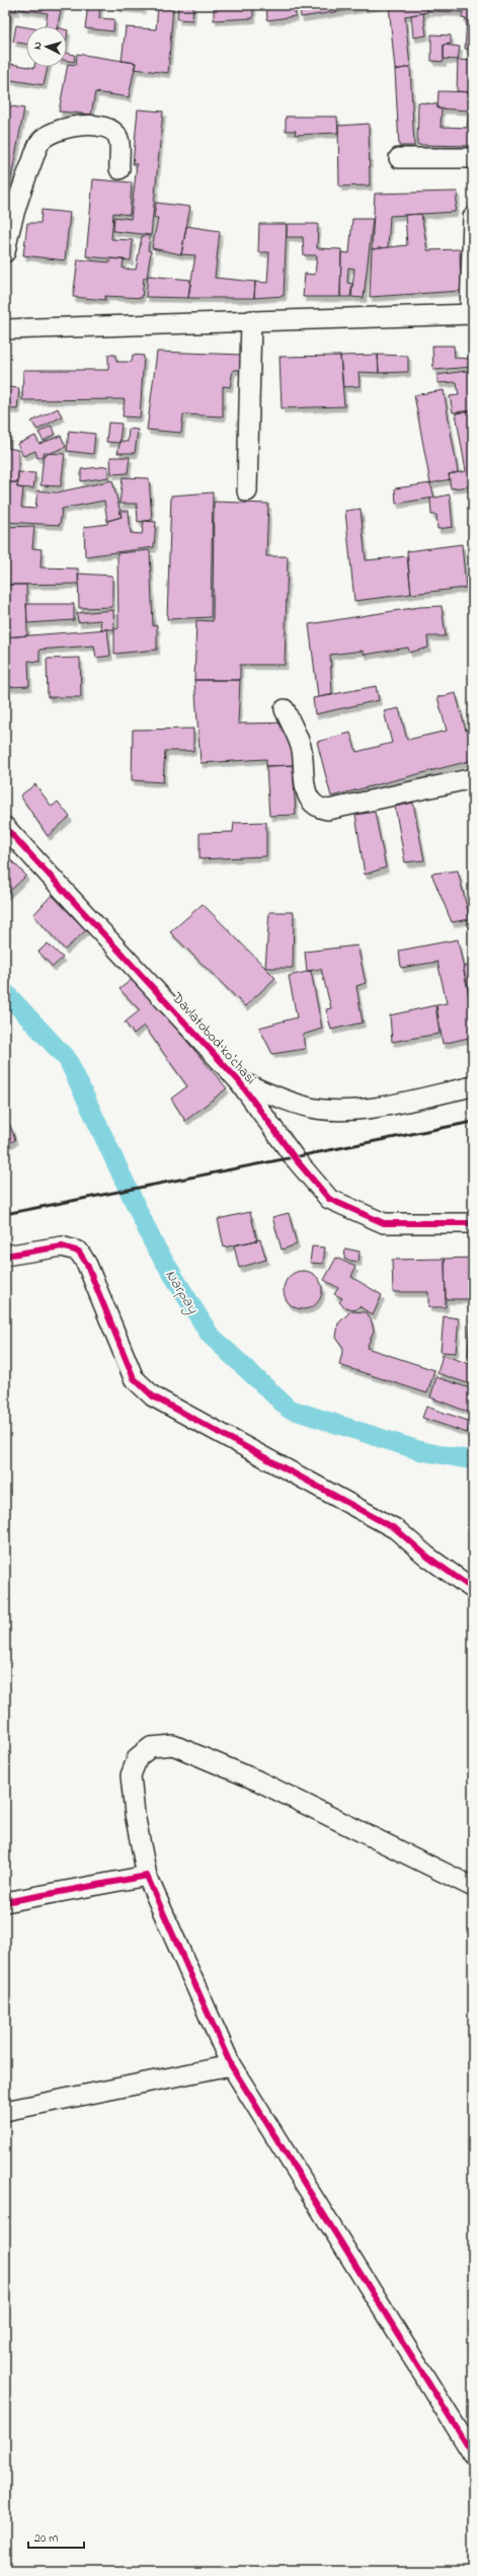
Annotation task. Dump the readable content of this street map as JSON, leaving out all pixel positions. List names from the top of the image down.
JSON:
{
  "streets": {
    "street": ["Davlatobod ko'chasi"]
  },
  "water": ["Narpay"],
  "scale_bar": "20 m",
  "north": "left"
}
